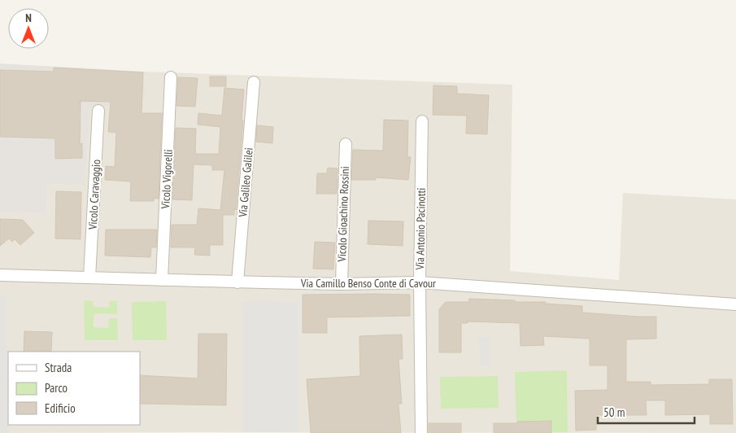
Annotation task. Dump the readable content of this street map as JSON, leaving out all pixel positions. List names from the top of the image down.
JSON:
{
  "streets": {
    "street": [
      "Vicolo Vigorelli",
      "Via Galileo Galilei",
      "Vicolo Caravaggio",
      "Vicolo Gioachino Rossini",
      "Via Antonio Pacinotti",
      "Via Camillo Benso Conte di Cavour"
    ]
  },
  "crossings": [
    ["Vicolo Vigorelli", "Via Camillo Benso Conte di Cavour"],
    ["Via Galileo Galilei", "Via Camillo Benso Conte di Cavour"],
    ["Vicolo Caravaggio", "Via Camillo Benso Conte di Cavour"],
    ["Vicolo Gioachino Rossini", "Via Camillo Benso Conte di Cavour"],
    ["Via Antonio Pacinotti", "Via Camillo Benso Conte di Cavour"]
  ],
  "legend": ["Strada", "Parco", "Edificio"],
  "scale_bar": "50 m",
  "north": "top"
}
